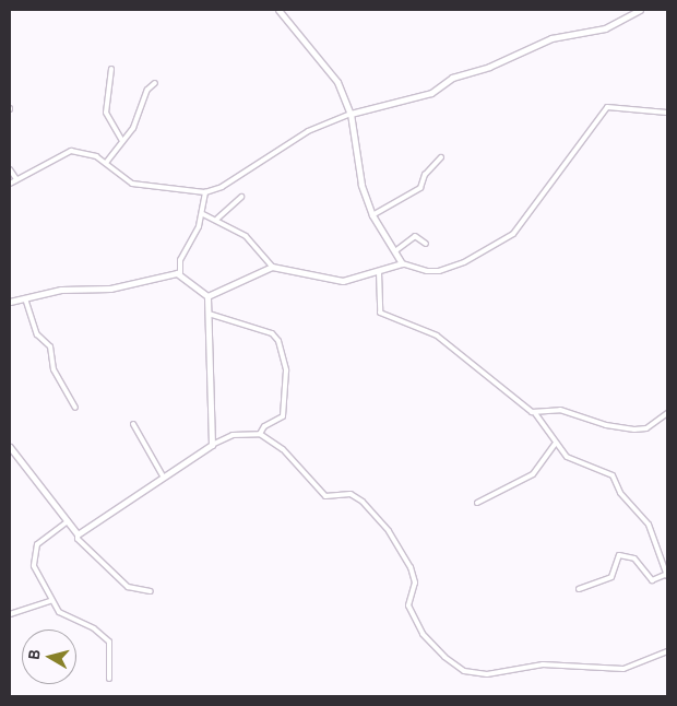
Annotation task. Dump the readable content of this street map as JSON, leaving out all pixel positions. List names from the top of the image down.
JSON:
{
  "north": "left"
}
